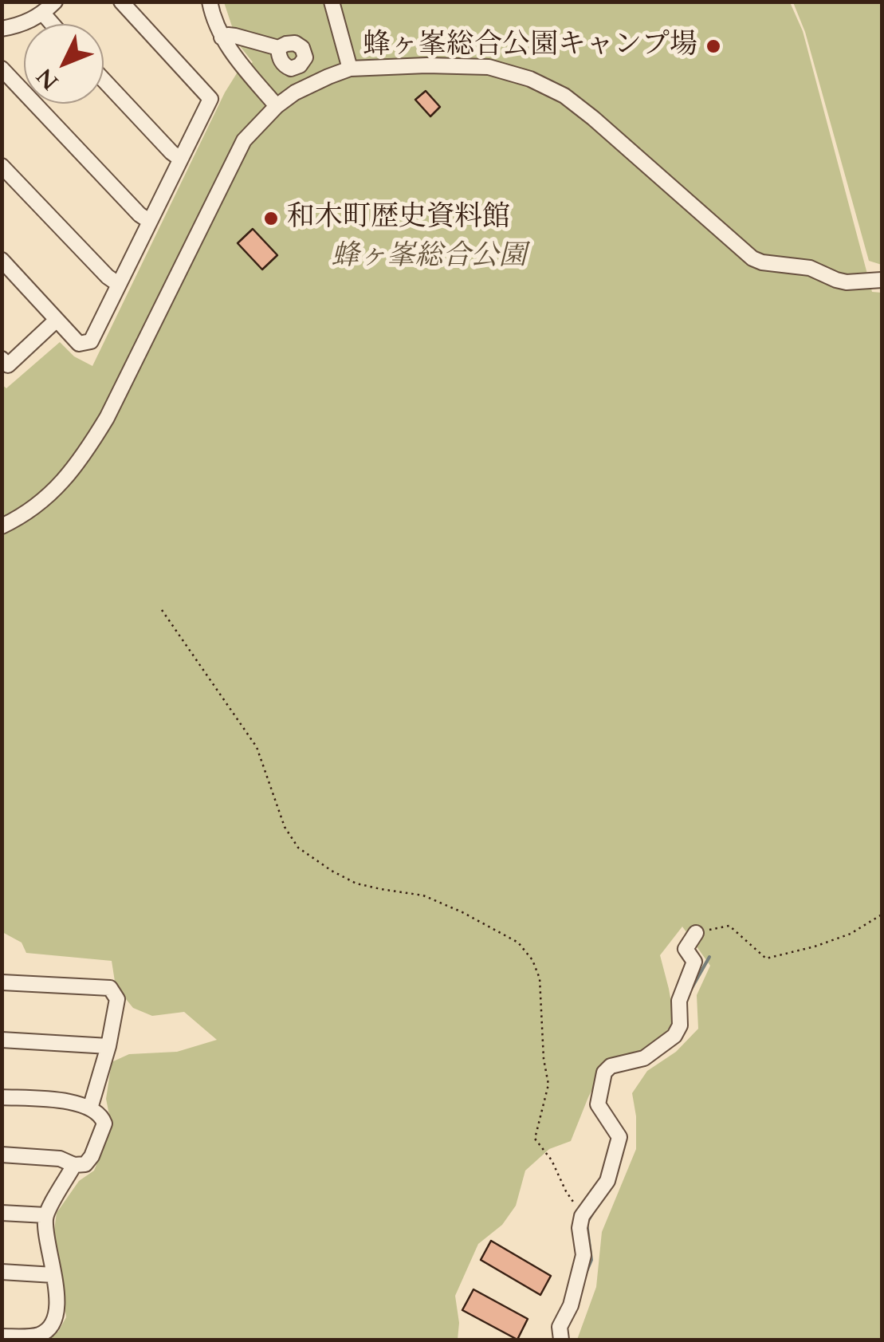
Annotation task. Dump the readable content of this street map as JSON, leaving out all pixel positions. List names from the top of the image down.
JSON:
{
  "parks": ["蜂ヶ峯総合公園"],
  "places": ["蜂ヶ峯総合公園キャンプ場", "和木町歴史資料館"],
  "north": "bottom left"
}
